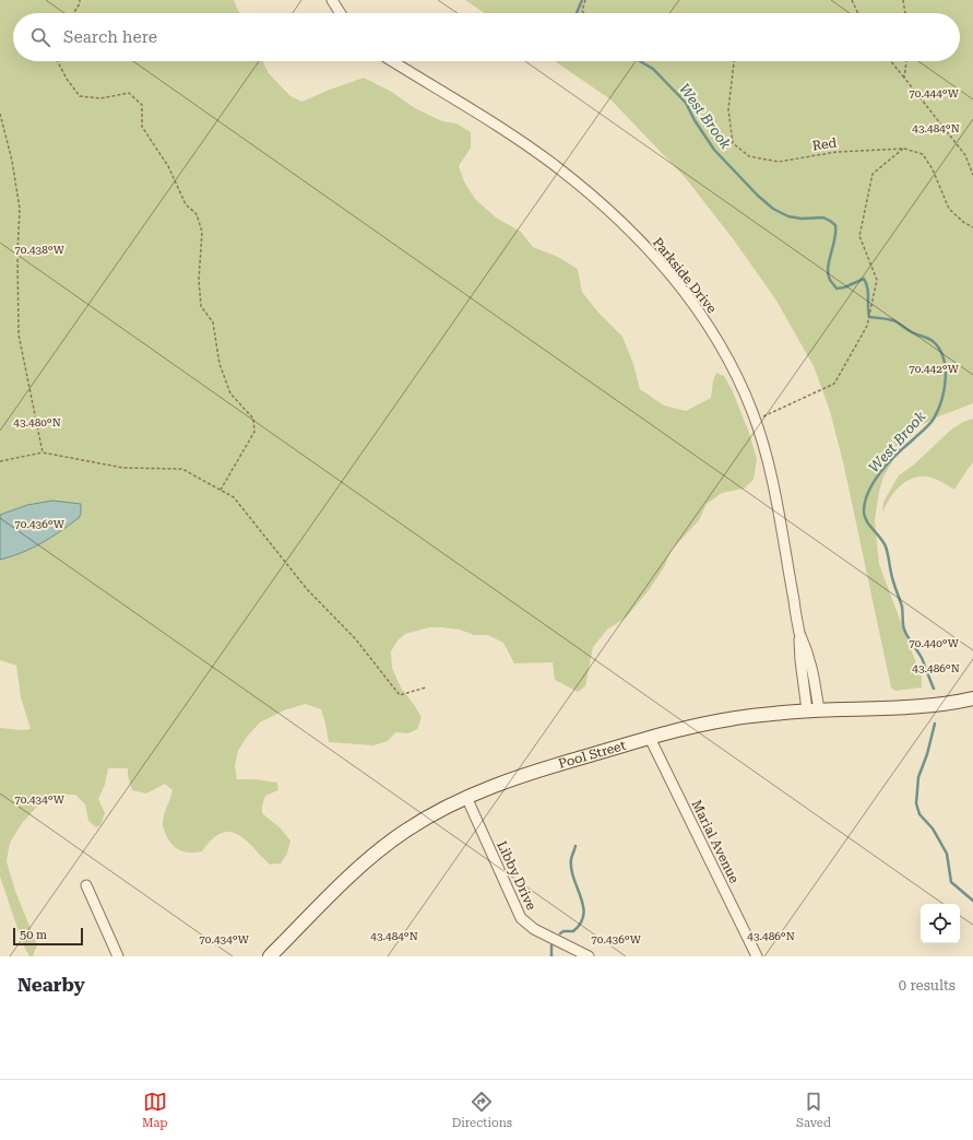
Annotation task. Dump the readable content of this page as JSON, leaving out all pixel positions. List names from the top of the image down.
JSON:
{
  "streets": {
    "main road": ["Pool Street"],
    "street": ["Parkside Drive", "Marial Avenue", "Libby Drive"],
    "path": ["Red"]
  },
  "crossings": [
    ["Parkside Drive", "Pool Street"],
    ["Pool Street", "Marial Avenue"],
    ["Pool Street", "Libby Drive"]
  ],
  "water": ["West Brook"],
  "scale_bar": "50 m",
  "page": {
    "search": "Search here",
    "scale": "50 m",
    "heading": ["Nearby", "0 results"],
    "nav": ["Map", "Directions", "Saved"]
  },
  "coordinates": [
    "70.444°W",
    "43.484°N",
    "70.438°W",
    "70.442°W",
    "43.480°N",
    "70.436°W",
    "70.440°W",
    "43.486°N",
    "70.434°W"
  ]
}
